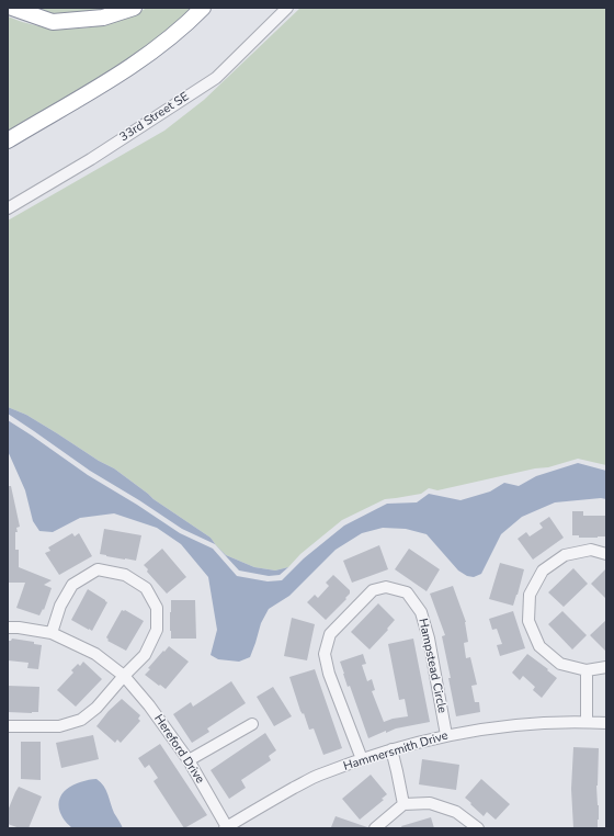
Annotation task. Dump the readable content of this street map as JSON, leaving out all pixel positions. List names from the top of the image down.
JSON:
{
  "streets": {
    "street": [
      "33rd Street SE",
      "Hampstead Circle",
      "Hereford Drive",
      "Hammersmith Drive"
    ]
  },
  "crossings": [
    ["Hampstead Circle", "Hammersmith Drive"],
    ["Hereford Drive", "Hammersmith Drive"]
  ]
}
